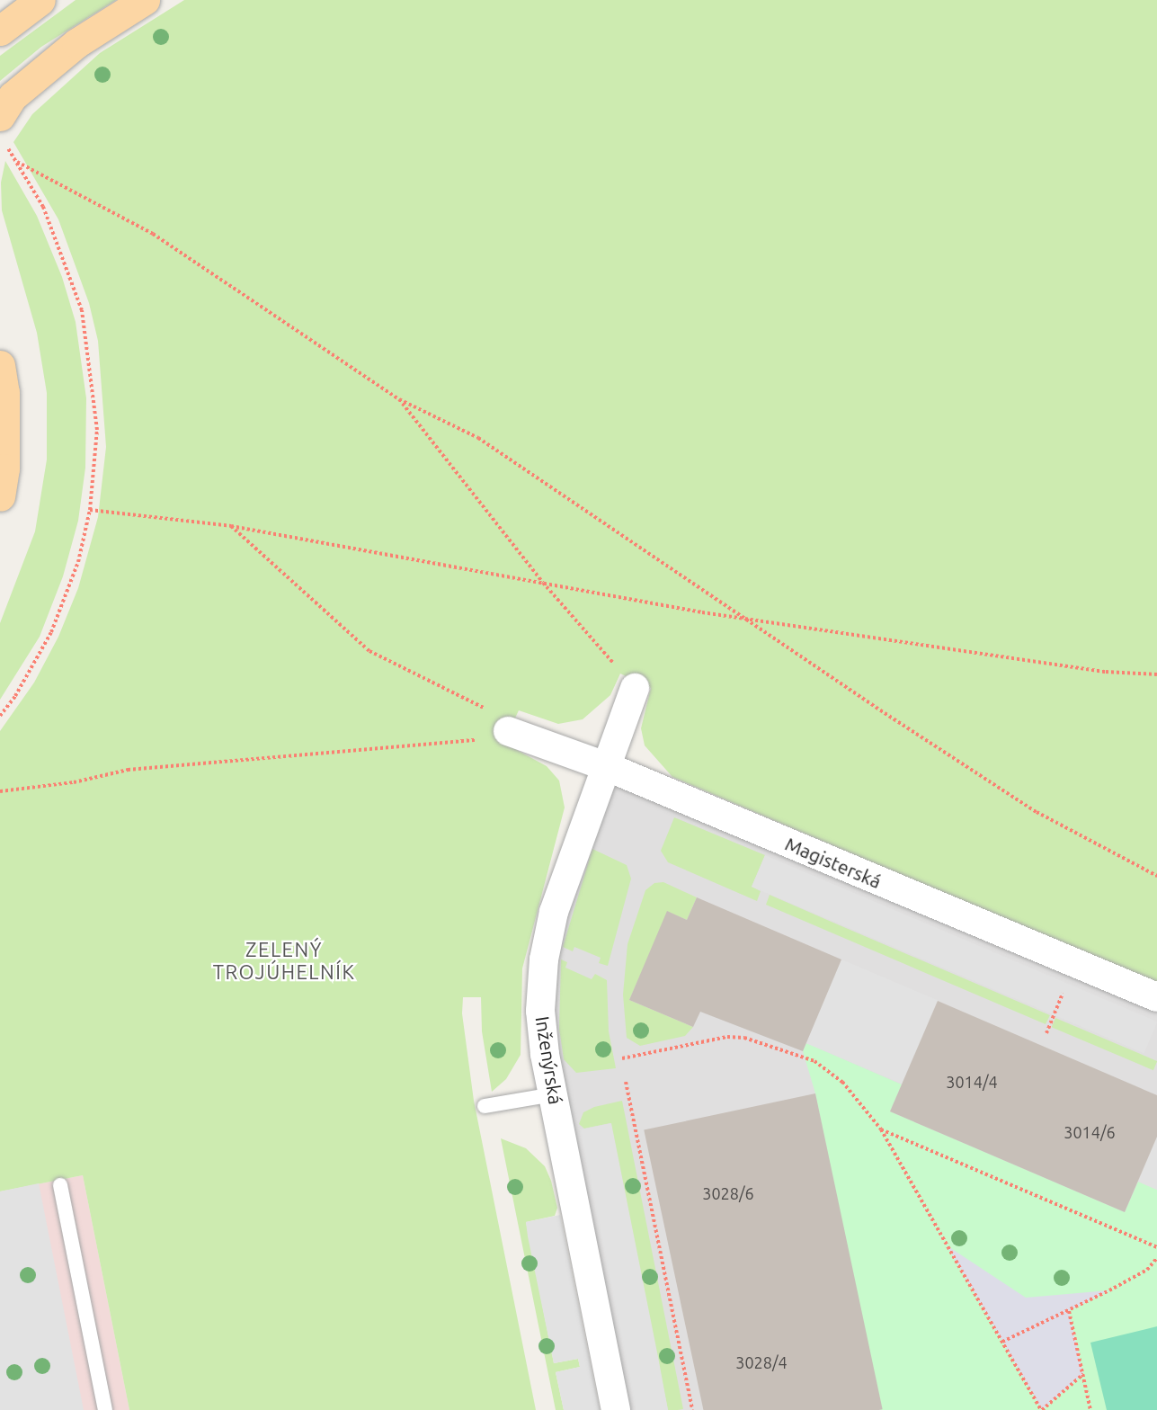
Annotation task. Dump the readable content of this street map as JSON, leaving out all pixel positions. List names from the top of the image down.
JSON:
{
  "streets": {
    "street": ["Magisterská", "Inženýrská"]
  },
  "crossings": [
    ["Magisterská", "Inženýrská"]
  ],
  "districts": ["ZELENÝ TROJÚHELNÍK"],
  "house_numbers": [
    "3014/4",
    "3014/6",
    "3028/6",
    "3028/4"
  ]
}
